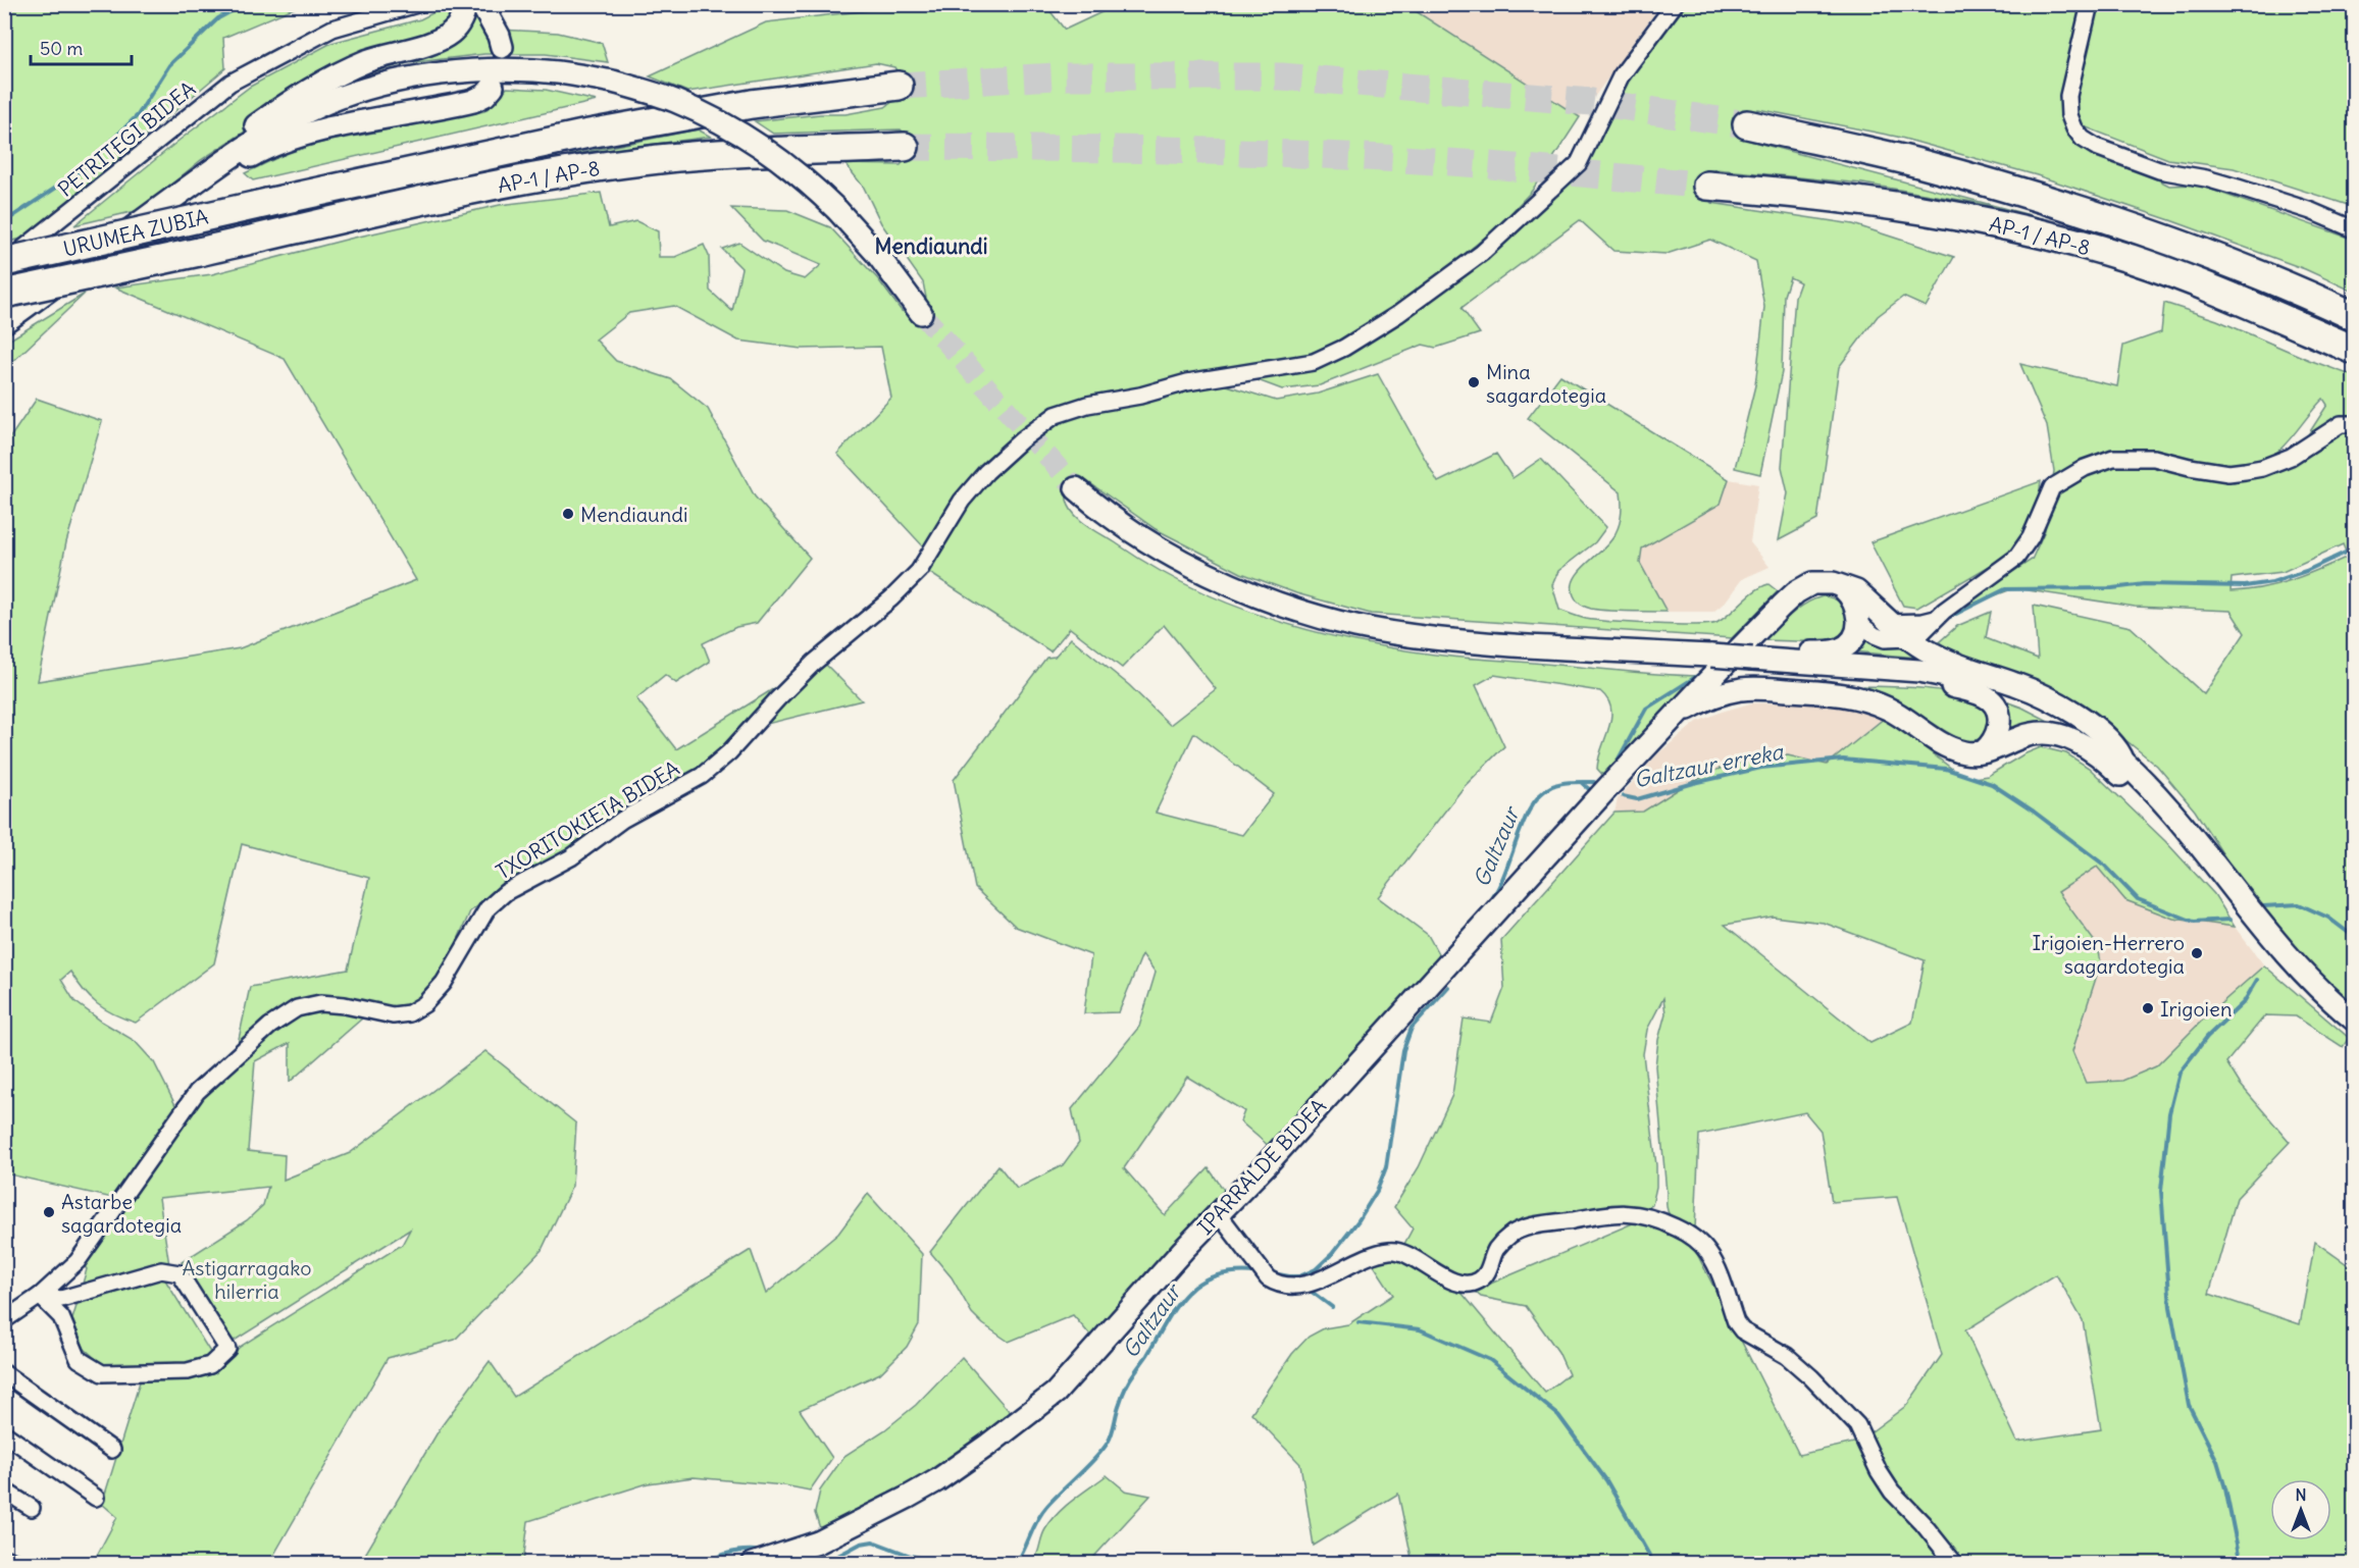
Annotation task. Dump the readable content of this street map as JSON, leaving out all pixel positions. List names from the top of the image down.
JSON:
{
  "streets": {
    "highway": ["AP-1 / AP-8", "URUMEA ZUBIA"],
    "main road": ["IPARRALDE BIDEA"],
    "street": ["PETRITEGI BIDEA", "TXORITOKIETA BIDEA"]
  },
  "crossings": [
    ["PETRITEGI BIDEA", "URUMEA ZUBIA"],
    ["AP-1 / AP-8", "URUMEA ZUBIA"]
  ],
  "districts": ["Mendiaundi"],
  "water": ["Galtzaur erreka", "Galtzaur"],
  "parks": ["Astigarragako hilerria"],
  "places": [
    "Mina sagardotegia",
    "Mendiaundi",
    "Irigoien-Herrero sagardotegia",
    "Irigoien",
    "Astarbe sagardotegia"
  ],
  "scale_bar": "50 m",
  "north": "top"
}
